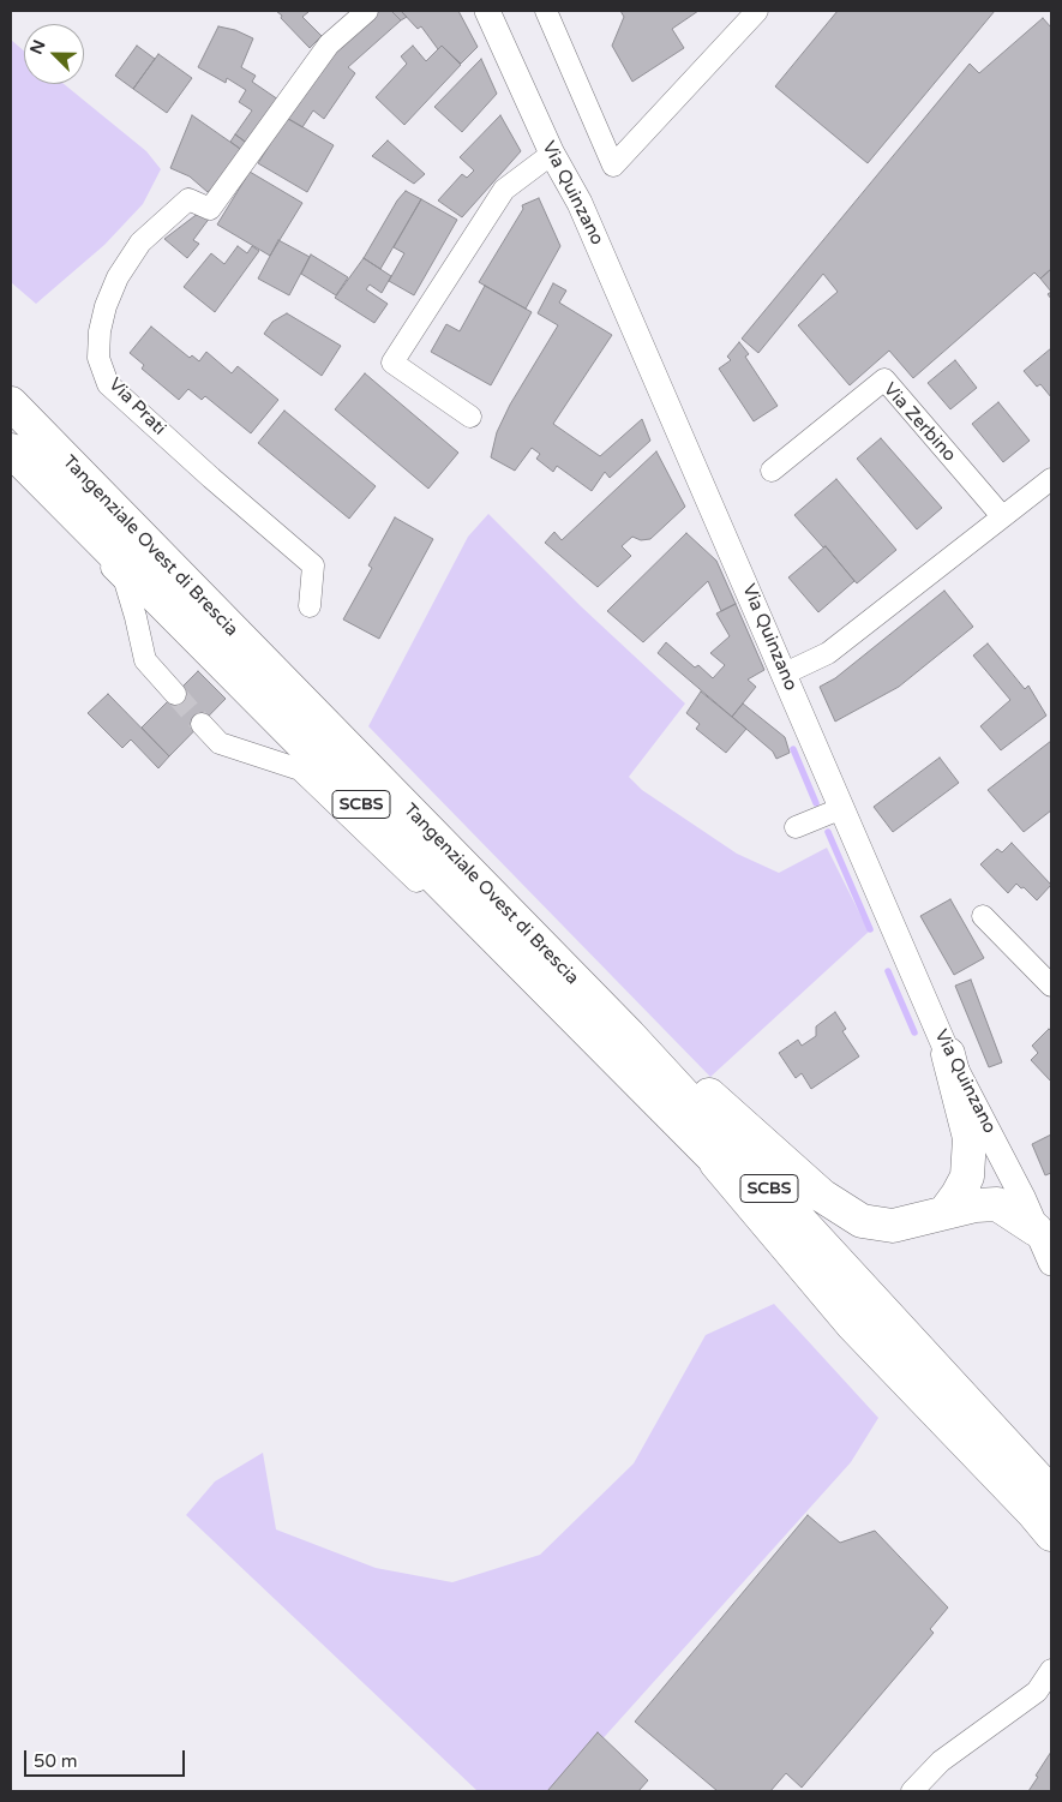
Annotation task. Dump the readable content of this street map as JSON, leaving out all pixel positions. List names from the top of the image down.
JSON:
{
  "streets": {
    "main road": ["Tangenziale Ovest di Brescia", "SCBS"],
    "street": ["Via Quinzano", "Via Prati", "Via Zerbino"]
  },
  "scale_bar": "50 m",
  "north": "top left"
}
